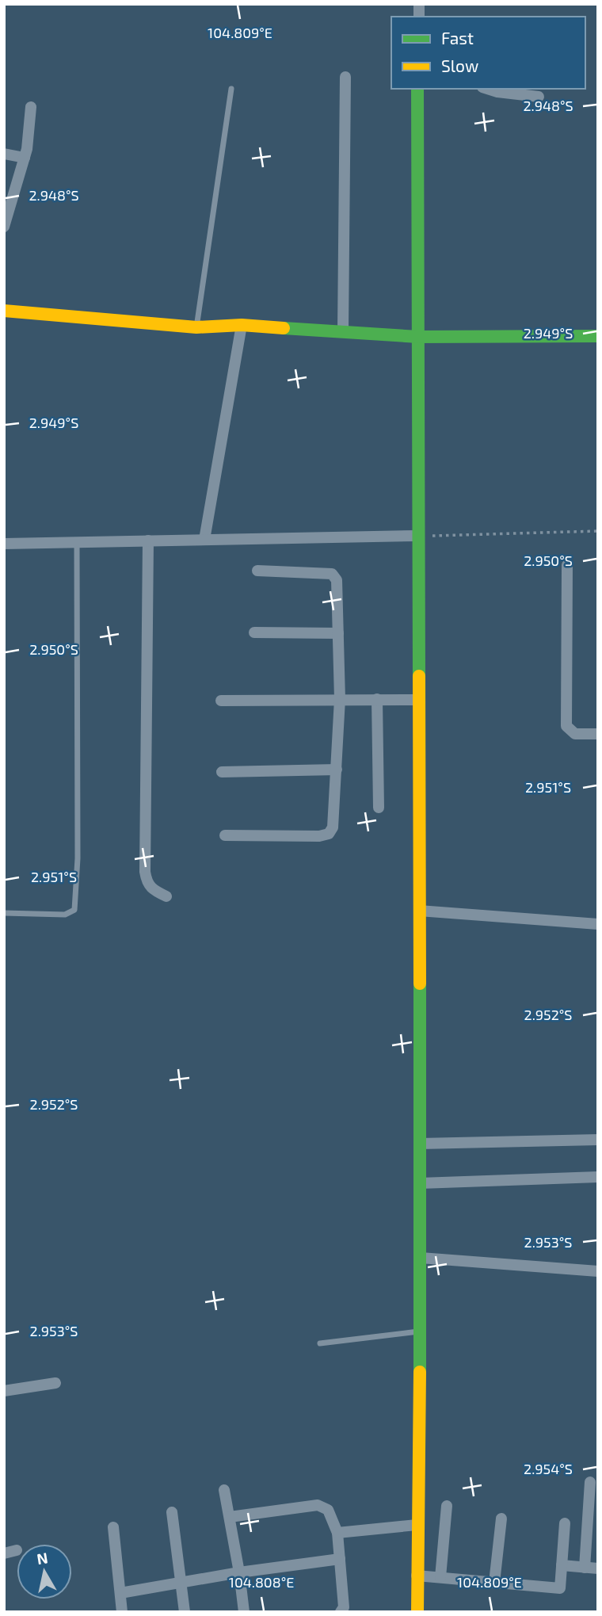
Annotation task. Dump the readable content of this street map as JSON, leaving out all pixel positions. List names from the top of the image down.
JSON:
{
  "legend": ["Fast", "Slow"],
  "north": "top",
  "coordinates": [
    "104.809°E",
    "2.948°S",
    "2.949°S",
    "2.950°S",
    "2.951°S",
    "2.952°S",
    "2.953°S",
    "2.954°S",
    "104.808°E"
  ]
}
